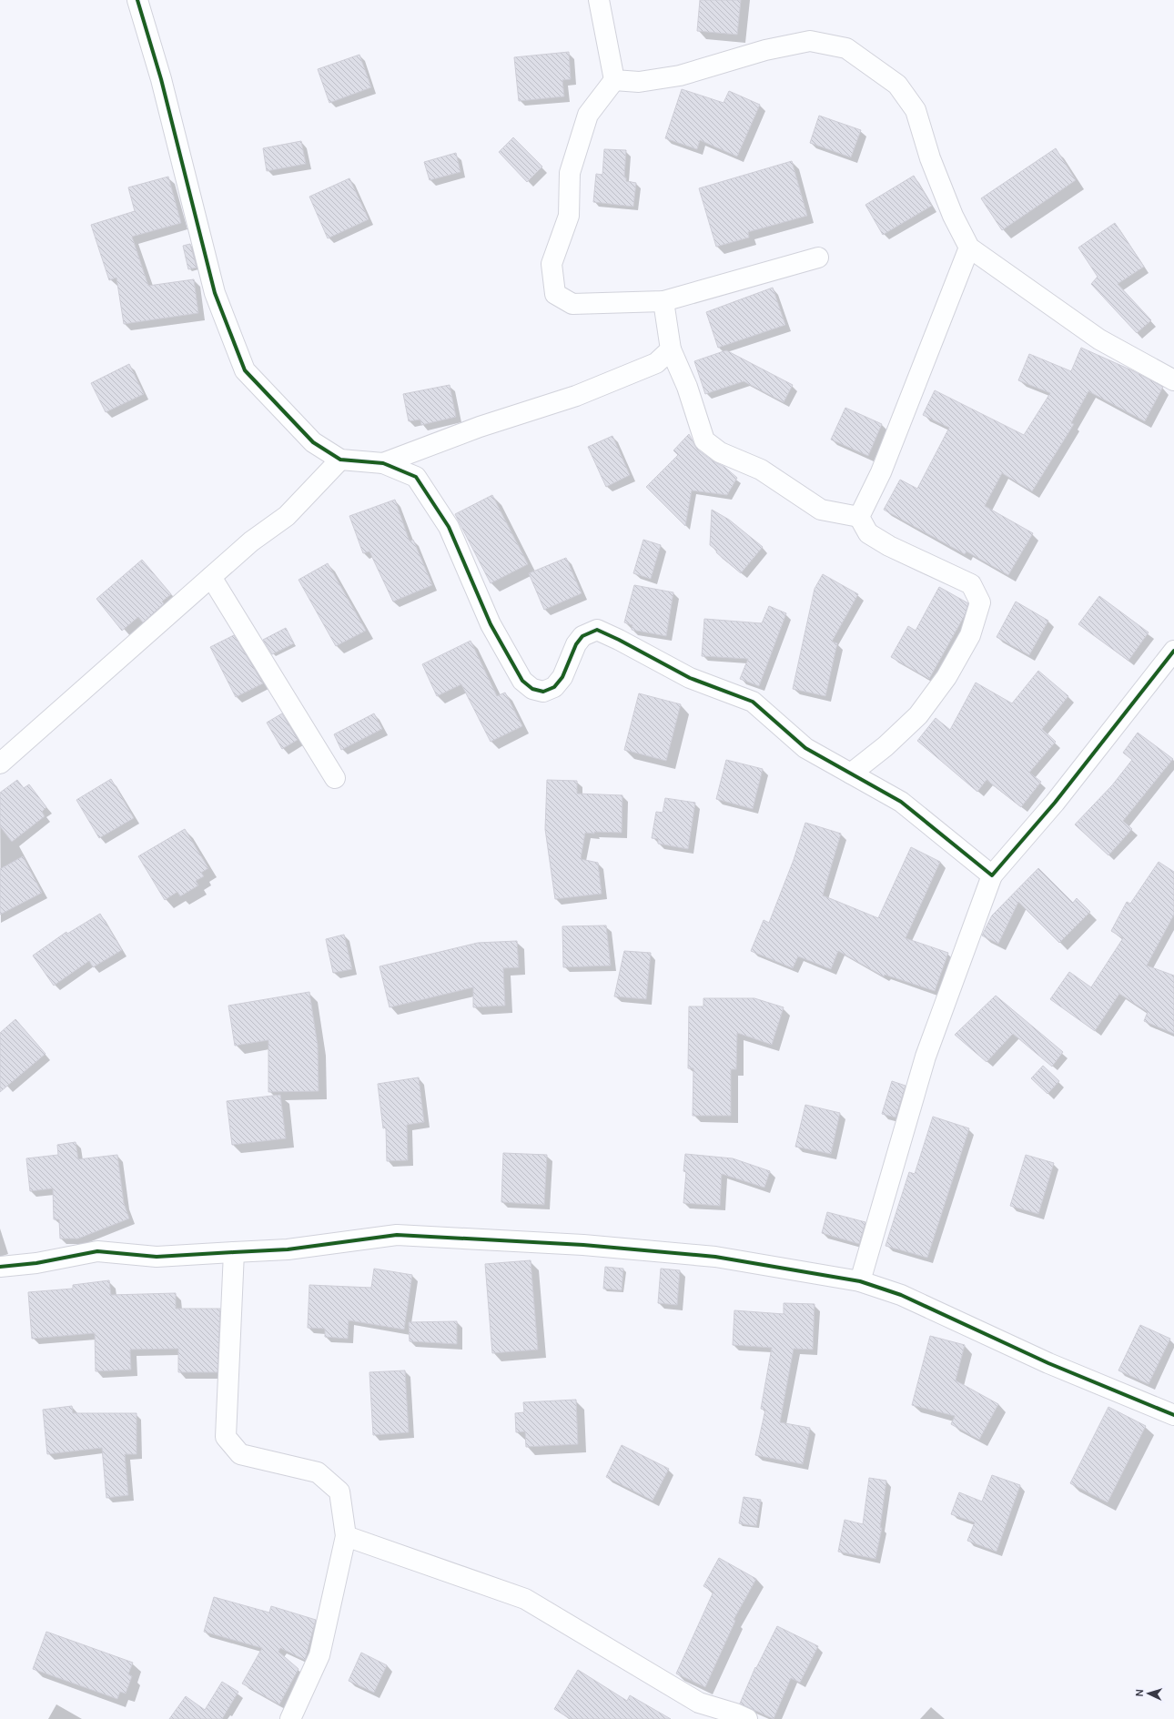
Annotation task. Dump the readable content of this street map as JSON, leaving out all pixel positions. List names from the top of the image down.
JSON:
{
  "north": "left"
}
